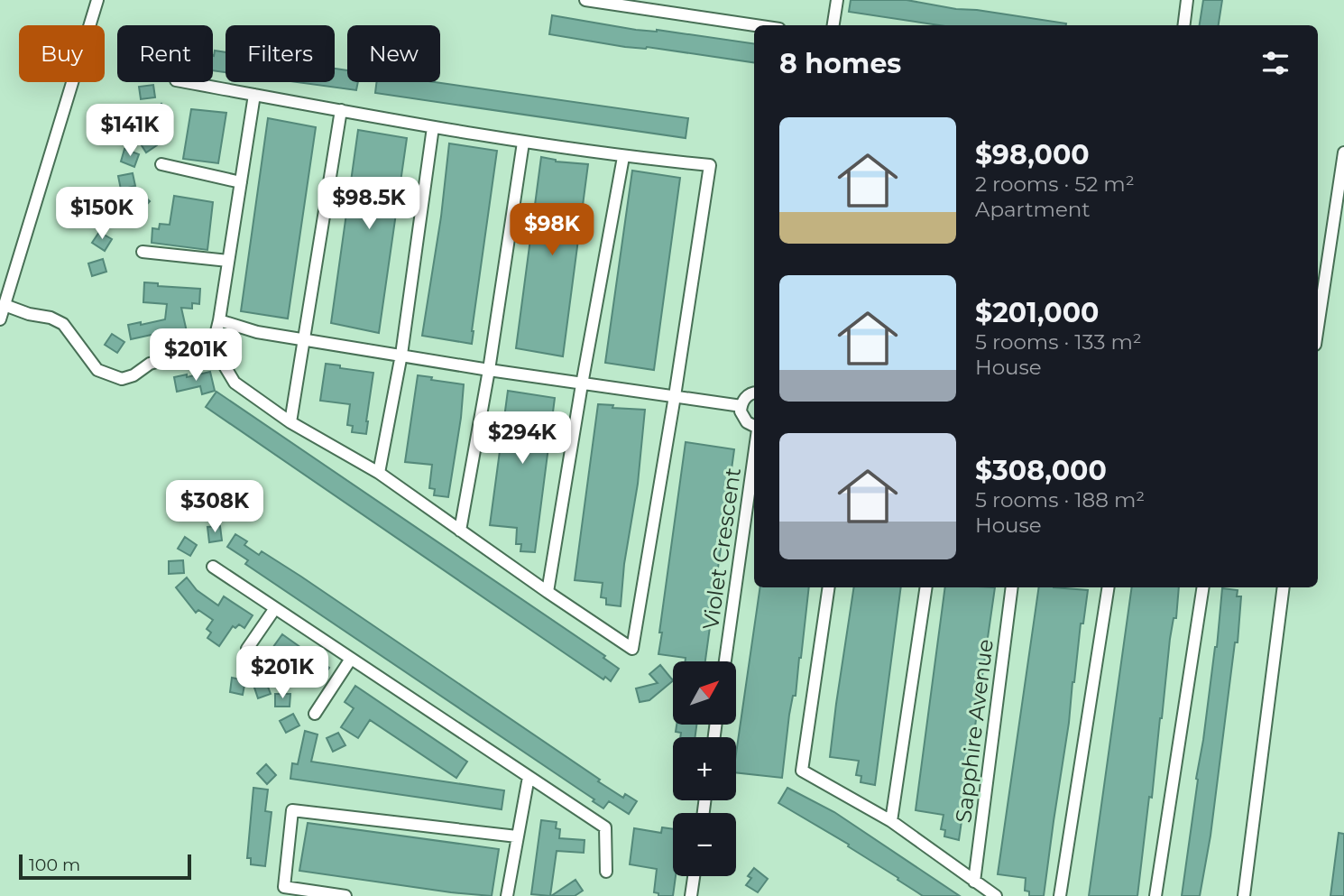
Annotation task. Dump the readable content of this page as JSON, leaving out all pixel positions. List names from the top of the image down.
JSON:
{
  "streets": {
    "street": ["Violet Crescent", "Sapphire Avenue"]
  },
  "scale_bar": "100 m",
  "north": "top right",
  "page": {
    "chip": [
      "Buy",
      "Rent",
      "Filters",
      "New"
    ],
    "heading": "8 homes",
    "list": [
      {
        "name": "$98,000",
        "note": "2 rooms · 52 m² · Apartment"
      },
      {
        "name": "$201,000",
        "note": "5 rooms · 133 m² · House"
      },
      {
        "name": "$308,000",
        "note": "5 rooms · 188 m² · House"
      }
    ],
    "price": [
      "$141K",
      "$98.5K",
      "$150K",
      "$98K",
      "$201K",
      "$294K",
      "$308K",
      "$201K"
    ],
    "map_buttons": ["+", "−"],
    "scale": "100 m"
  }
}
